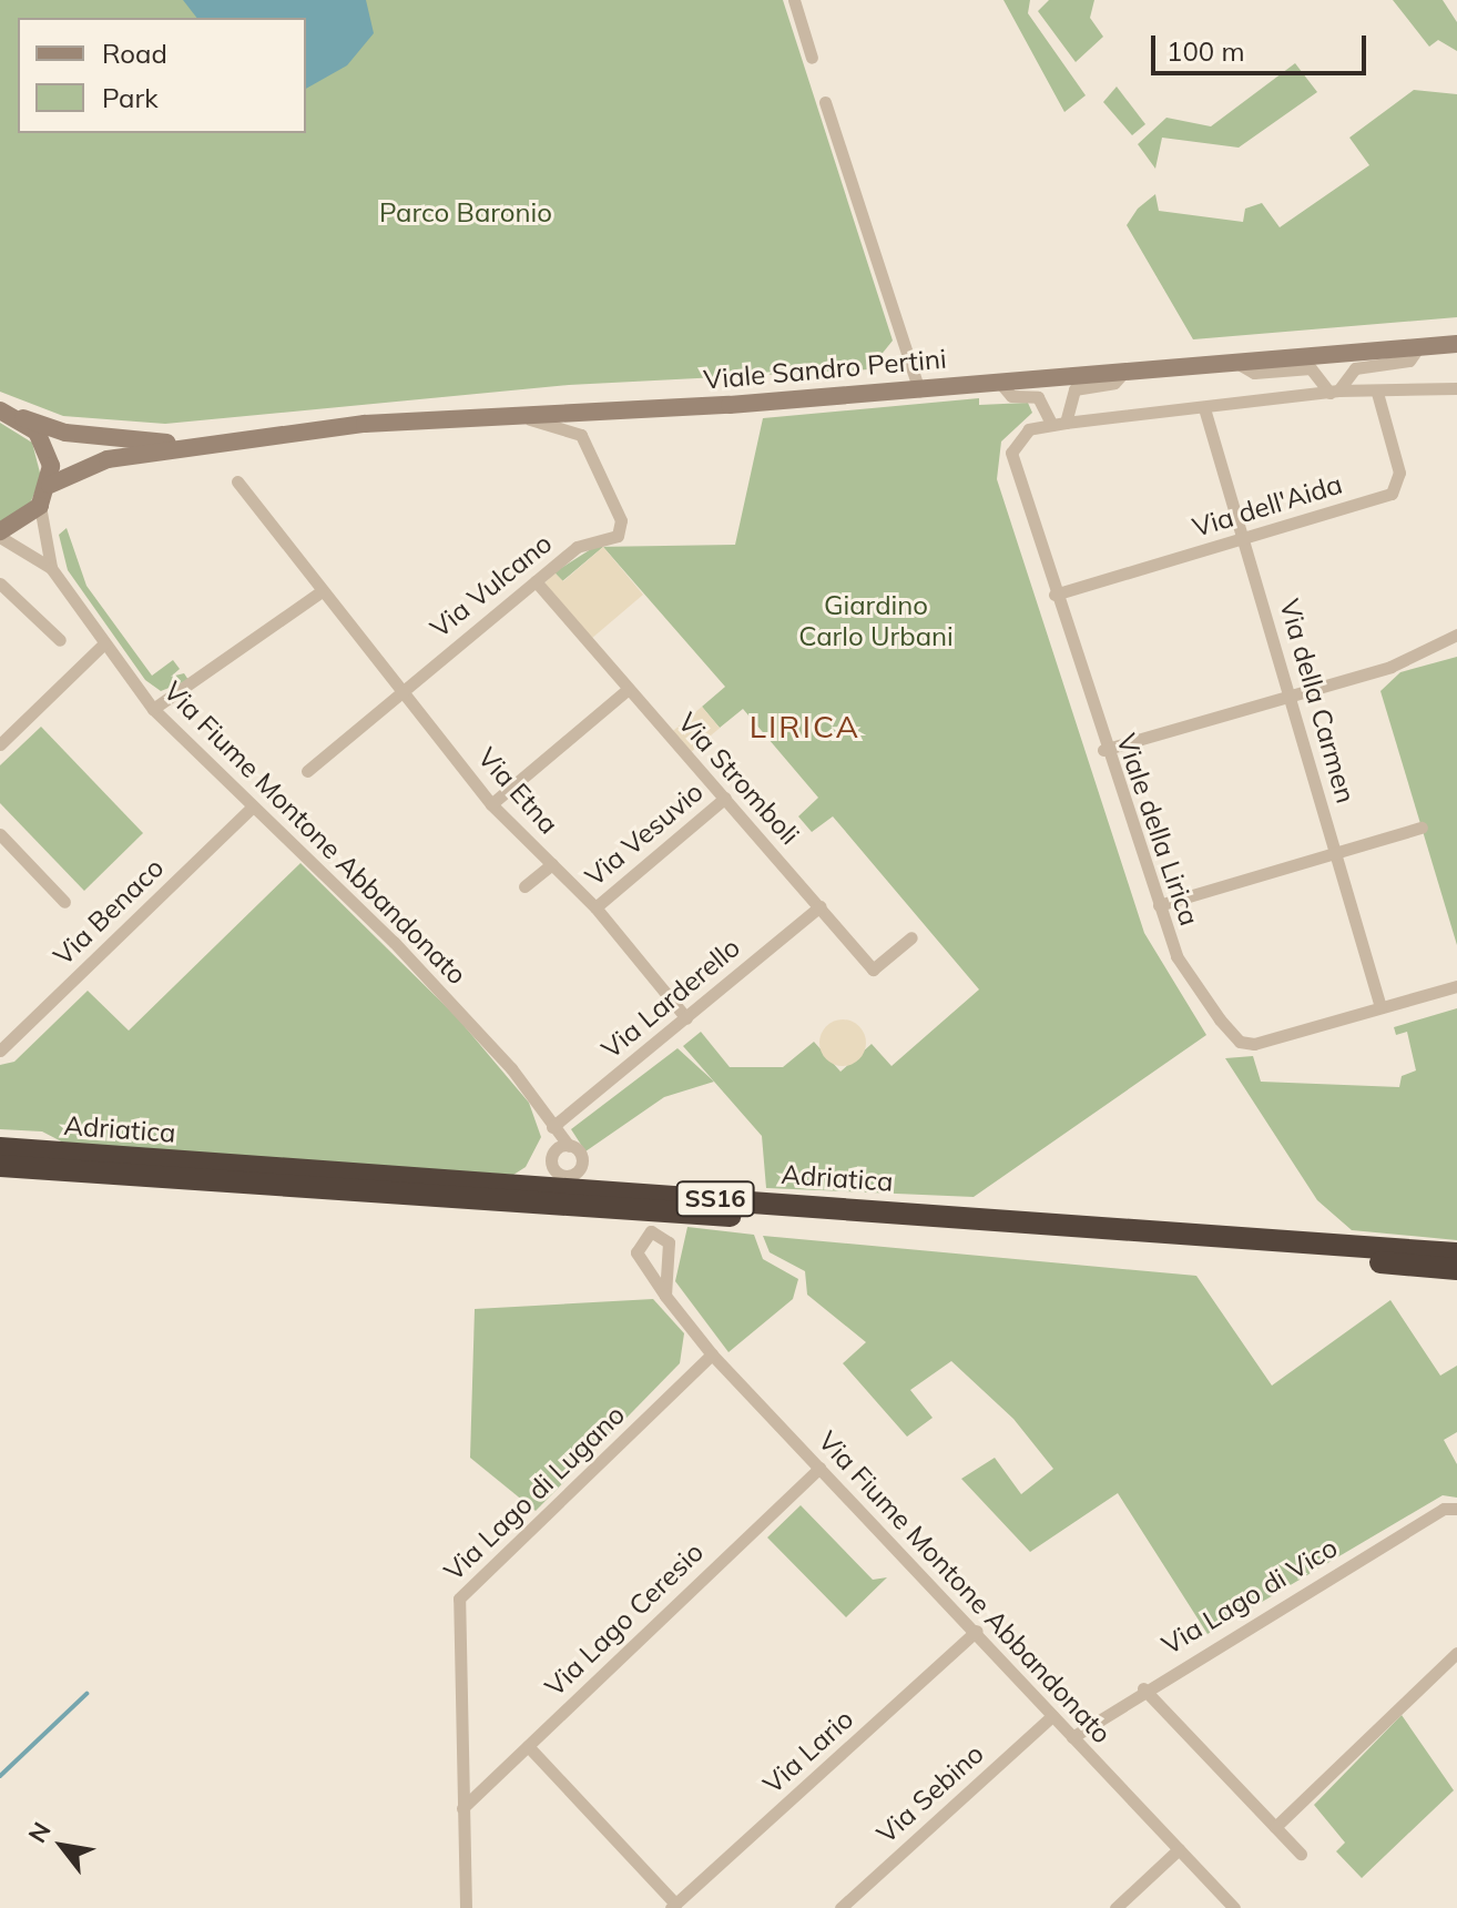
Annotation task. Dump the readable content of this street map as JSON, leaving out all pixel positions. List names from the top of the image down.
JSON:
{
  "streets": {
    "highway": ["Adriatica", "SS16"],
    "main road": ["Viale Sandro Pertini"],
    "street": [
      "Via dell'Aida",
      "Via Vulcano",
      "Via della Carmen",
      "Via Stromboli",
      "Via Etna",
      "Viale della Lirica",
      "Via Fiume Montone Abbandonato",
      "Via Vesuvio",
      "Via Benaco",
      "Via Larderello",
      "Via Lago di Lugano",
      "Via Lago di Vico",
      "Via Lago Ceresio",
      "Via Lario",
      "Via Sebino"
    ]
  },
  "crossings": [
    ["Viale Sandro Pertini", "Via Vulcano"],
    ["Viale Sandro Pertini", "Viale della Lirica"],
    ["Via dell'Aida", "Via della Carmen"],
    ["Via dell'Aida", "Viale della Lirica"],
    ["Via Vulcano", "Via Stromboli"],
    ["Via Vulcano", "Via Etna"],
    ["Via della Carmen", "Viale della Lirica"],
    ["Via Stromboli", "Via Vesuvio"],
    ["Via Stromboli", "Via Larderello"],
    ["Via Etna", "Via Vesuvio"],
    ["Via Etna", "Via Larderello"],
    ["Via Fiume Montone Abbandonato", "Via Benaco"],
    ["Via Fiume Montone Abbandonato", "Via Larderello"],
    ["Via Fiume Montone Abbandonato", "Via Lago di Lugano"],
    ["Via Fiume Montone Abbandonato", "Via Lago di Vico"],
    ["Via Fiume Montone Abbandonato", "Via Lago Ceresio"],
    ["Via Fiume Montone Abbandonato", "Via Lario"],
    ["Via Fiume Montone Abbandonato", "Via Sebino"],
    ["Via Lago di Lugano", "Via Lago Ceresio"]
  ],
  "districts": ["LIRICA"],
  "parks": ["Parco Baronio", "Giardino Carlo Urbani"],
  "legend": ["Road", "Park"],
  "scale_bar": "100 m",
  "north": "top left"
}
